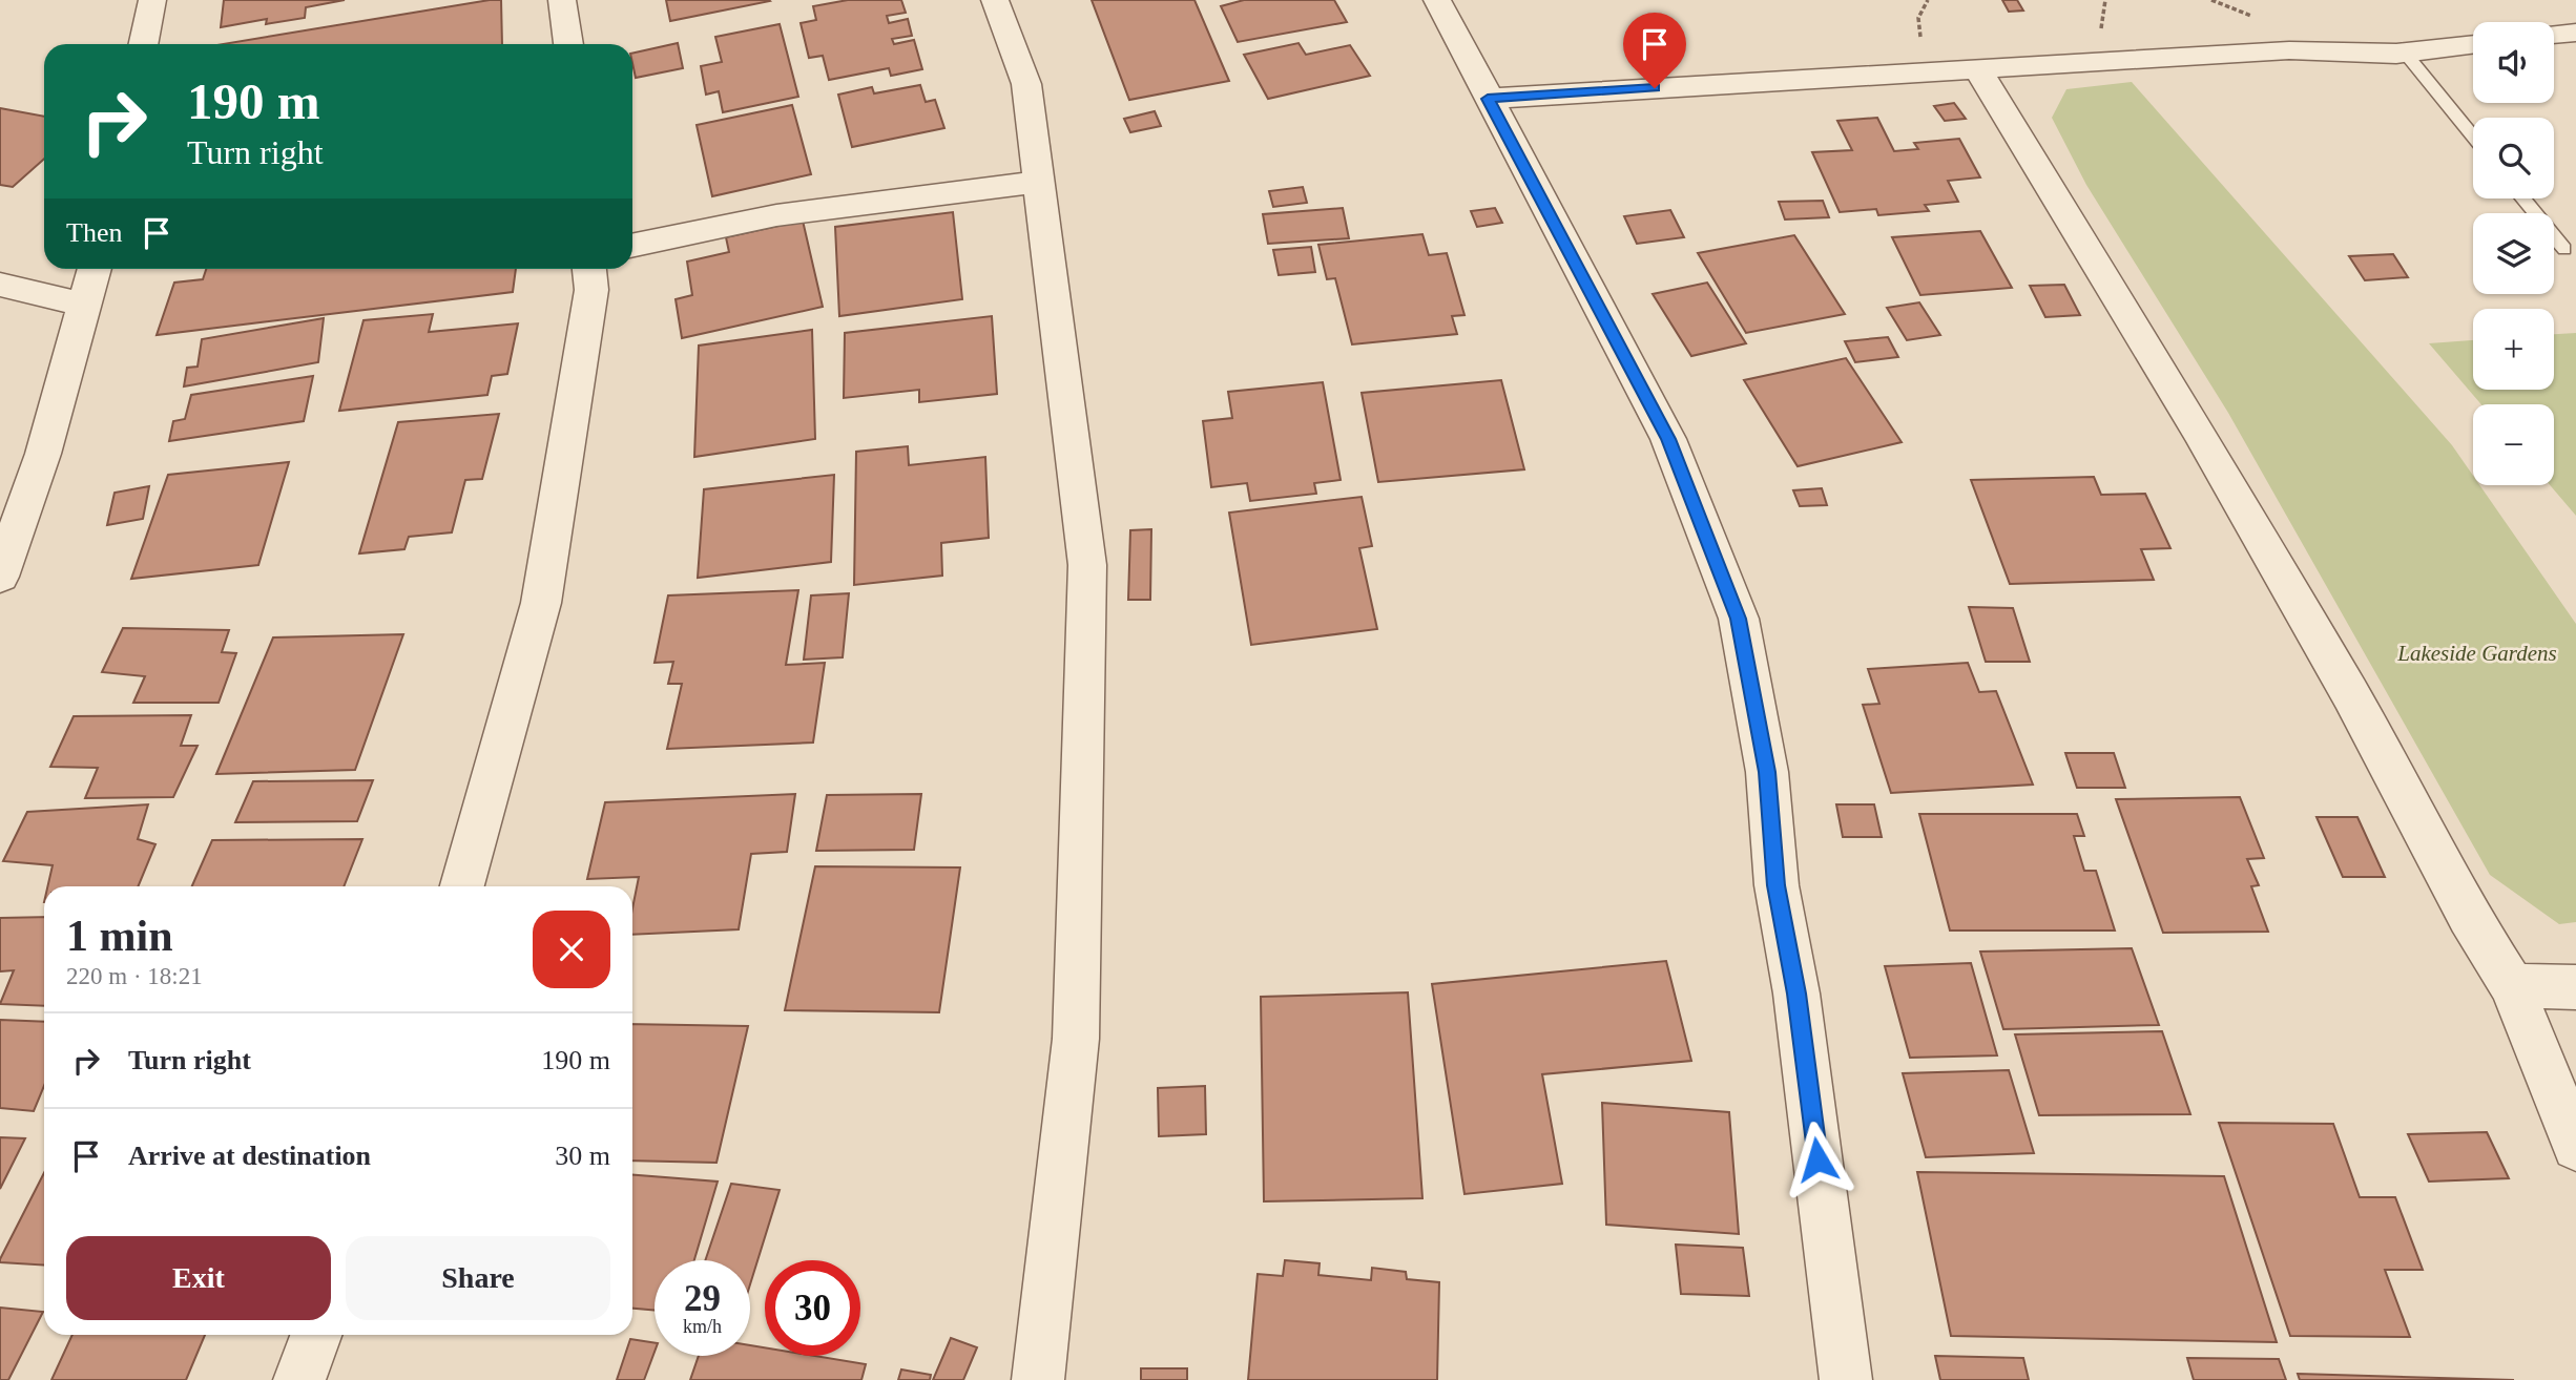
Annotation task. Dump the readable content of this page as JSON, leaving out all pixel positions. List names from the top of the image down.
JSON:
{
  "parks": ["Lakeside Gardens"],
  "page": {
    "map_buttons": ["+", "−"],
    "turn": ["190 m", "Turn right"],
    "then": "Then",
    "heading": ["1 min", "220 m · 18:21"],
    "list": [
      {
        "name": "Turn right",
        "value": "190 m"
      },
      {
        "name": "Arrive at destination",
        "value": "30 m"
      }
    ],
    "buttons": ["Exit", "Share"],
    "speed": "29 km/h",
    "limit": "30"
  }
}
